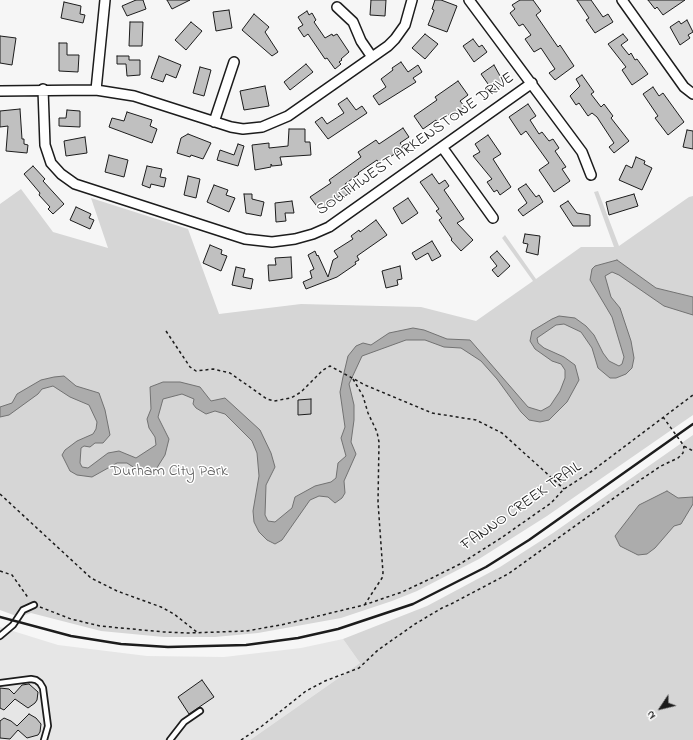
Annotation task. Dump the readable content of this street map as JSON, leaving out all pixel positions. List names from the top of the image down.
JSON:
{
  "streets": {
    "street": ["SOUTHWEST ARKENSTONE DRIVE"],
    "path": ["FANNO CREEK TRAIL"]
  },
  "parks": ["Durham City Park"],
  "north": "bottom left"
}
